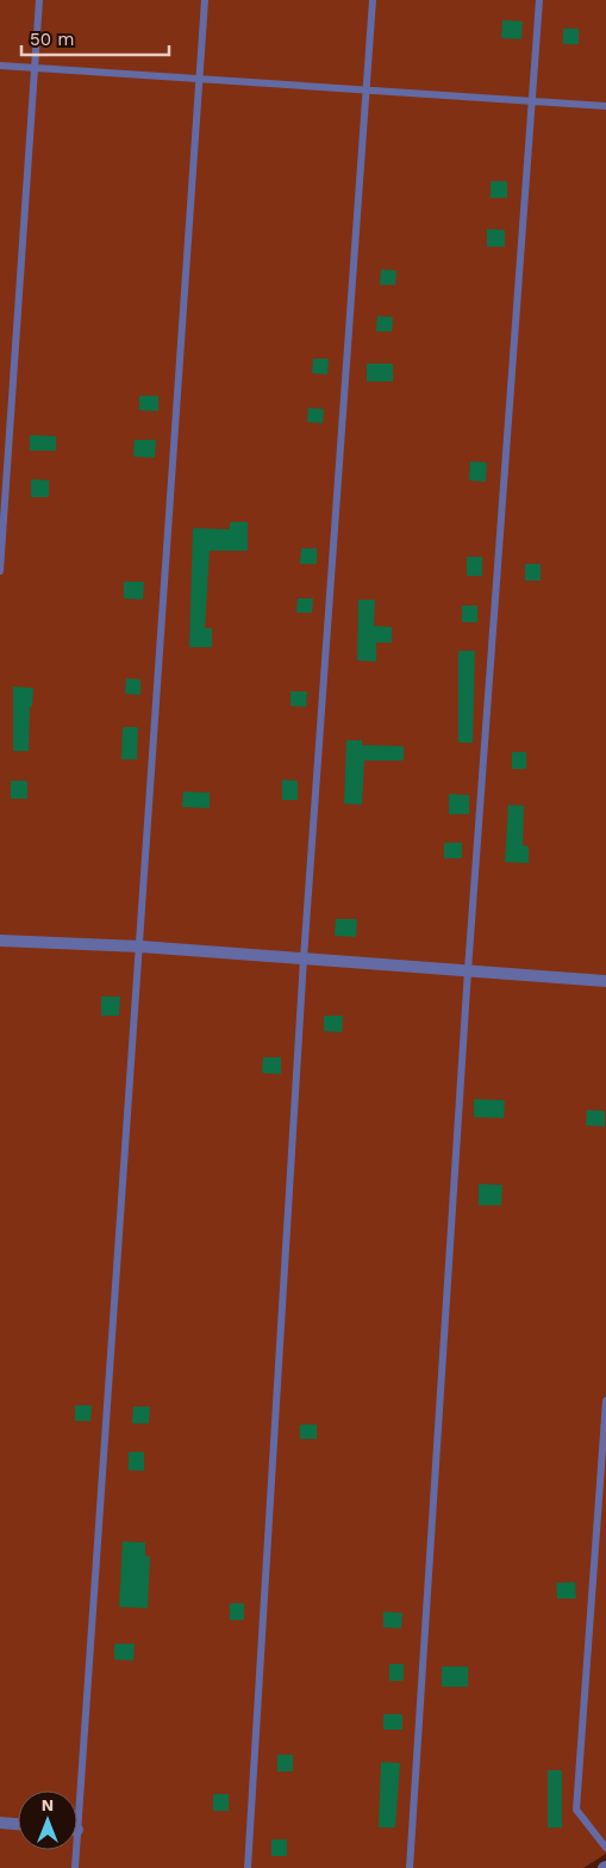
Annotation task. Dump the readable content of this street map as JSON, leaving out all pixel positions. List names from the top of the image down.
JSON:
{
  "scale_bar": "50 m",
  "north": "top"
}
